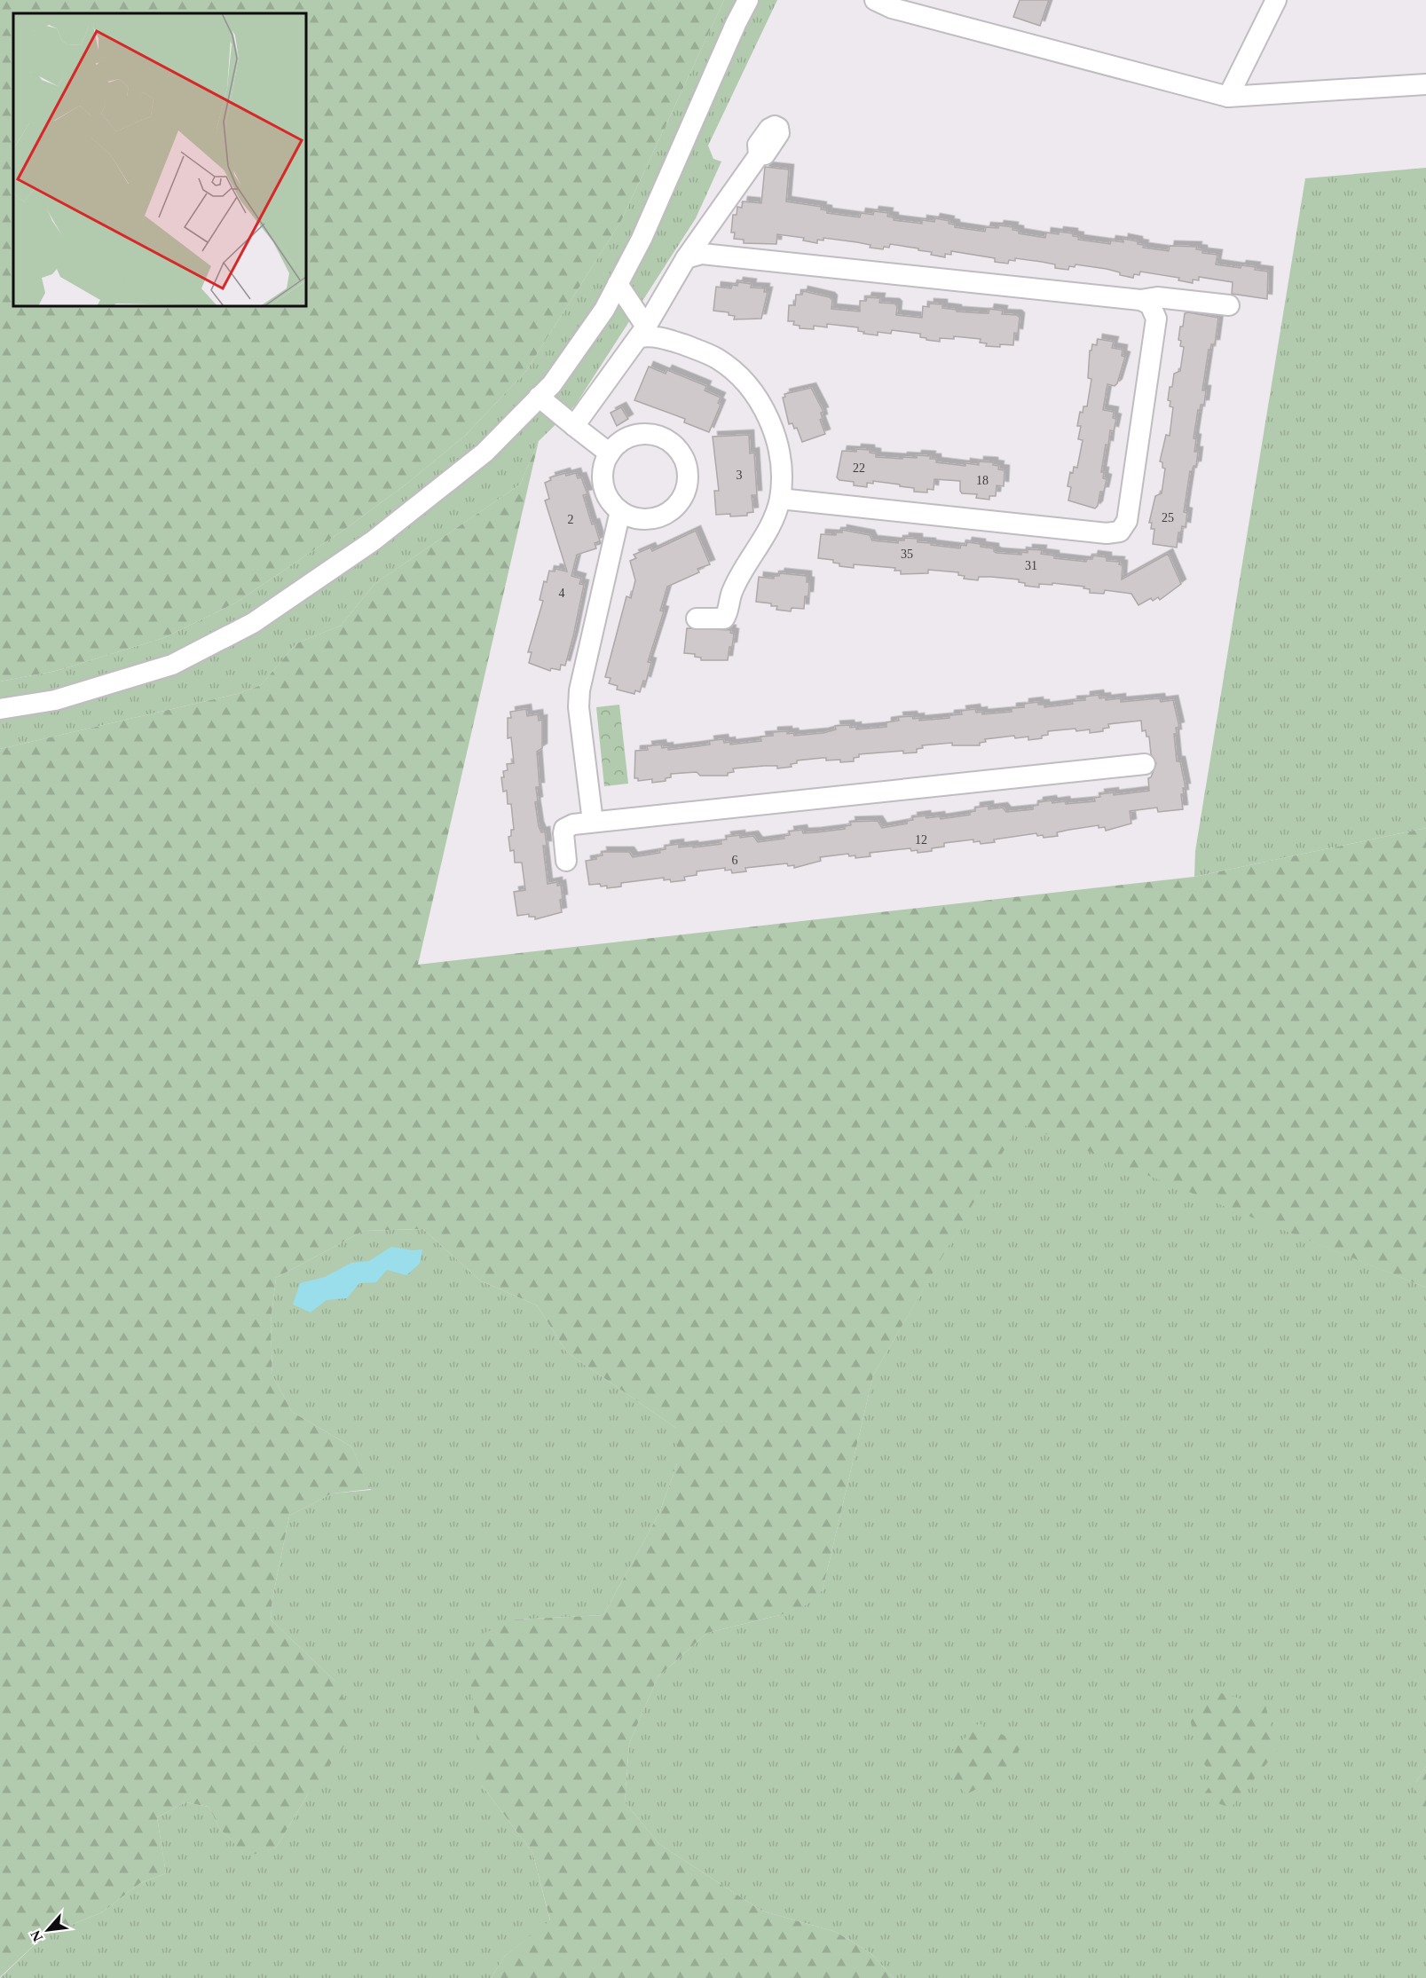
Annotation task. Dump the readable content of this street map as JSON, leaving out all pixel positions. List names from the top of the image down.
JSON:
{
  "house_numbers": [
    "22",
    "3",
    "18",
    "25",
    "2",
    "35",
    "31",
    "4",
    "12",
    "6"
  ],
  "north": "bottom left"
}
